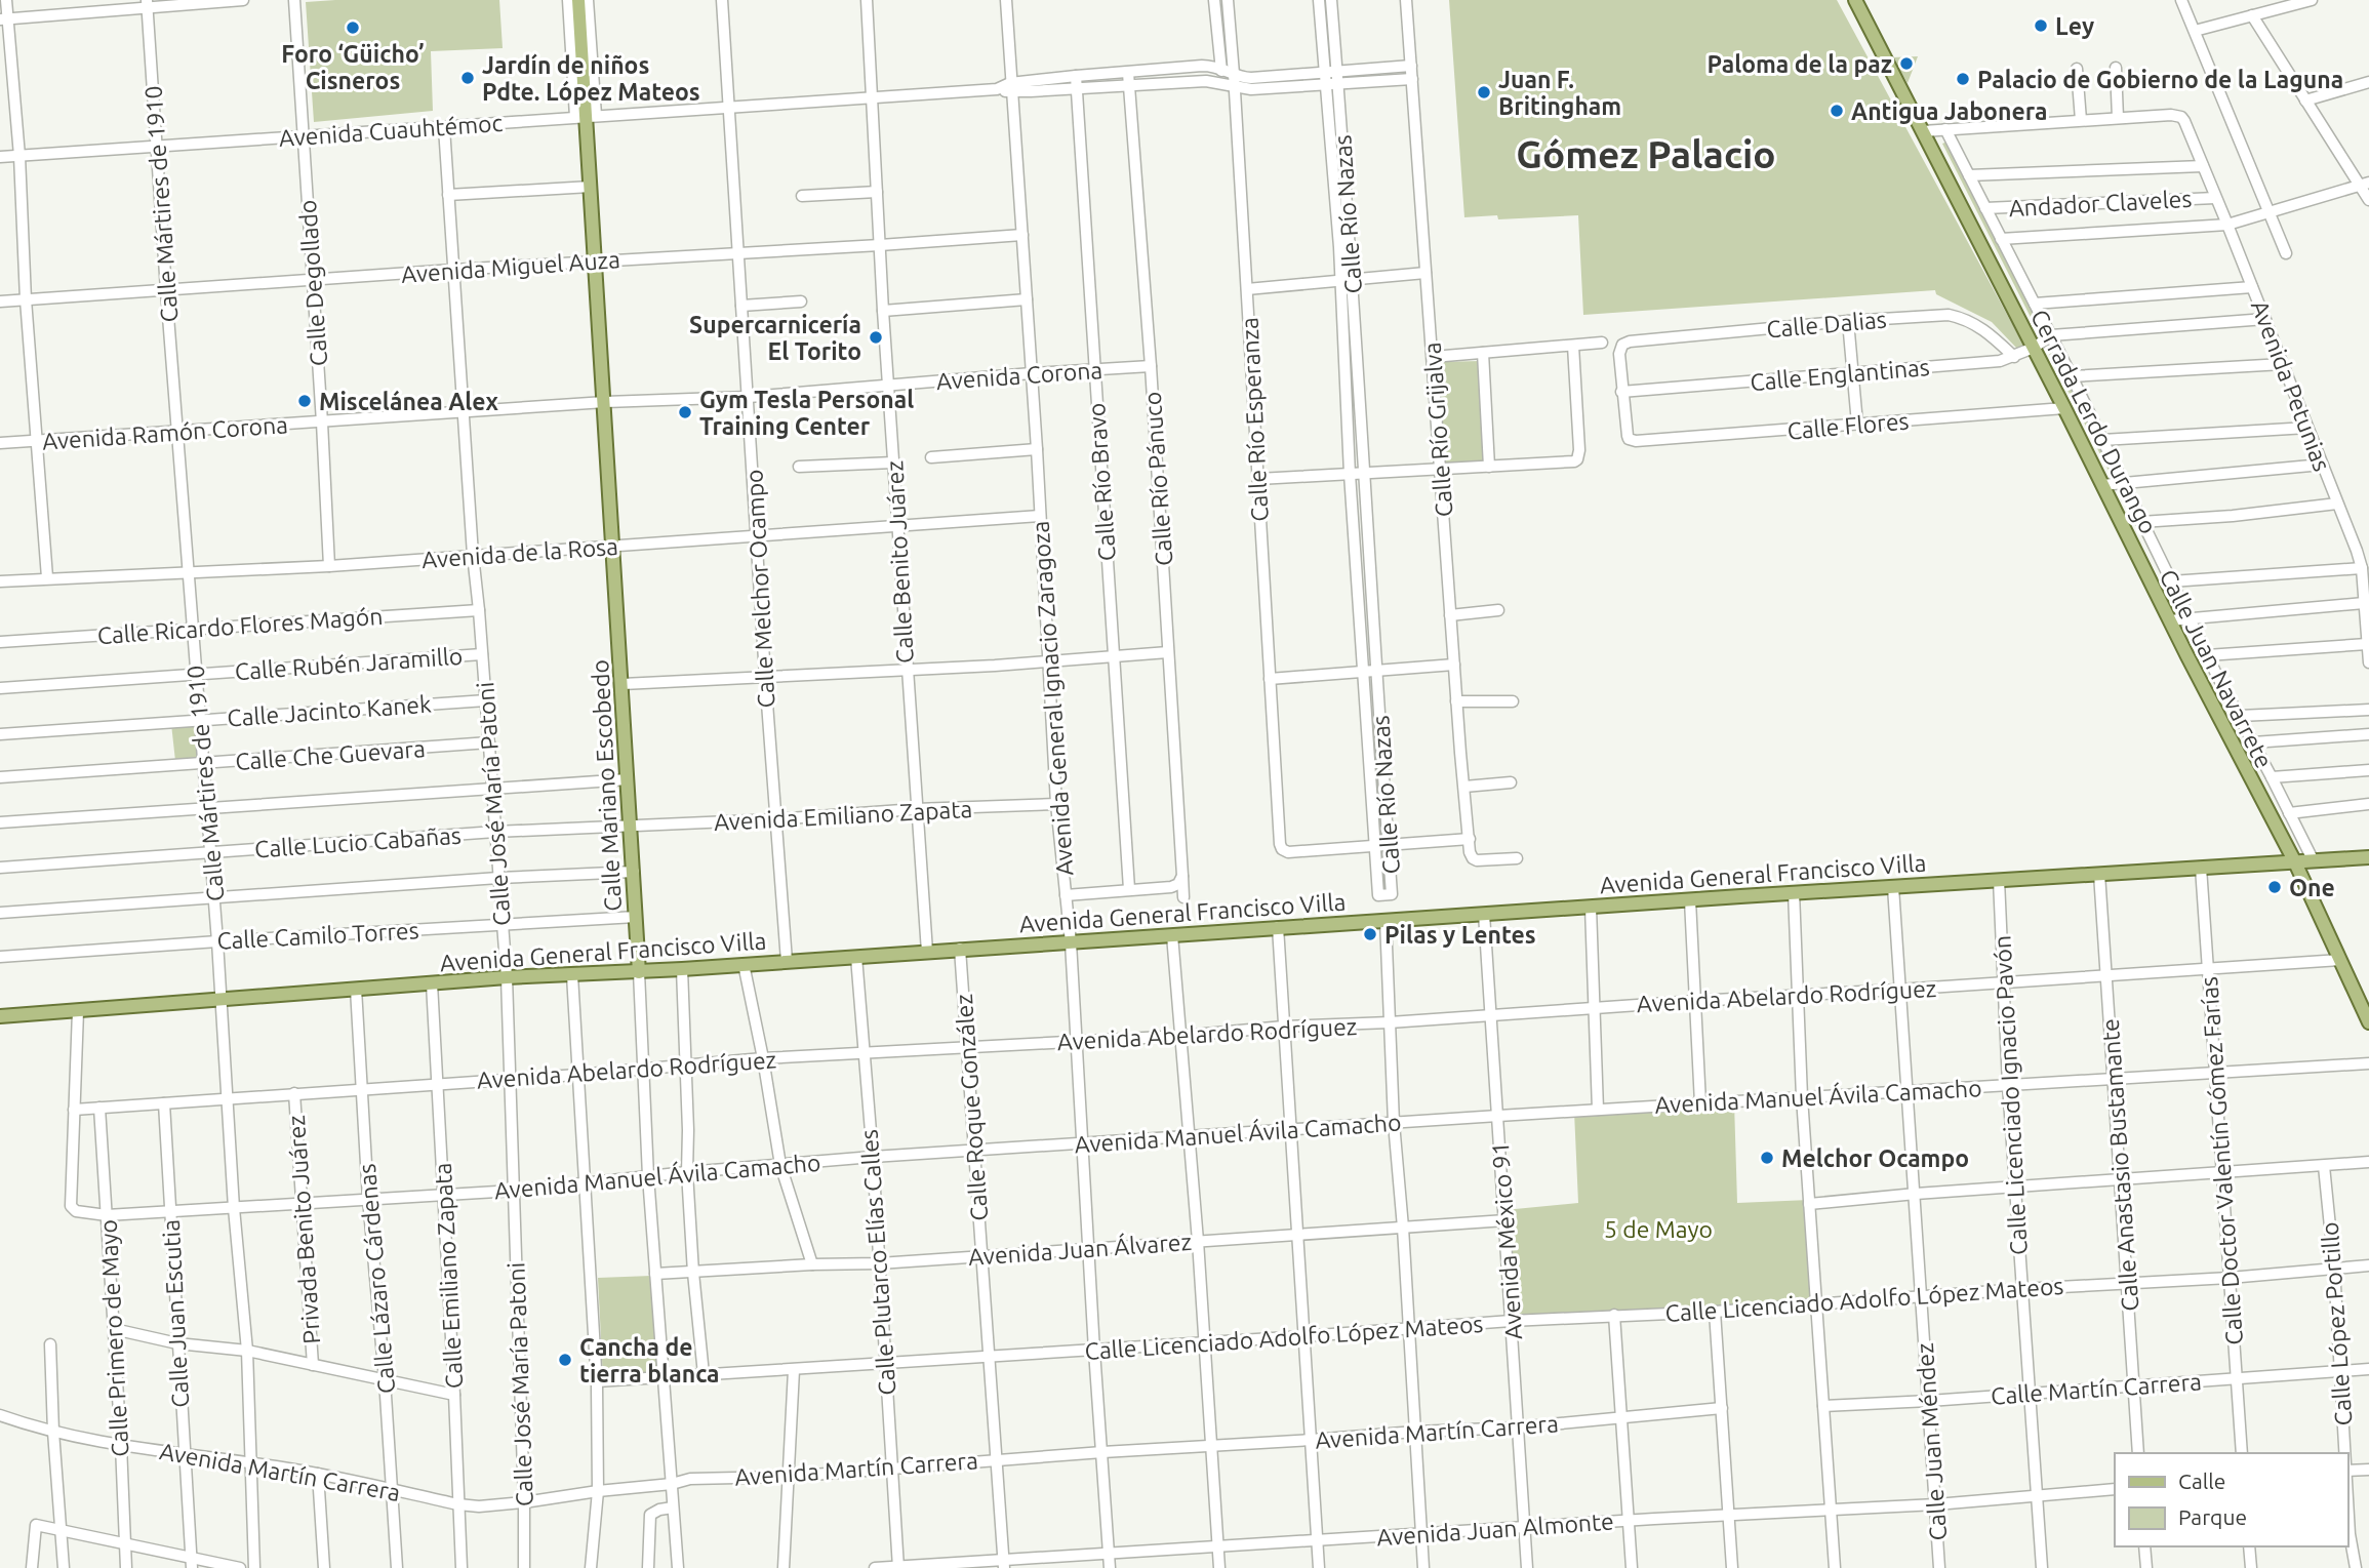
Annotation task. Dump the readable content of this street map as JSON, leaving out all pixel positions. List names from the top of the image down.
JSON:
{
  "streets": {
    "main road": ["Cerrada Lerdo Durango", "Calle Mariano Escobedo", "Avenida General Francisco Villa"],
    "street": [
      "Avenida Cuauhtémoc",
      "Andador Claveles",
      "Calle Mártires de 1910",
      "Calle Río Nazas",
      "Avenida Miguel Auza",
      "Calle Degollado",
      "Calle Dalias",
      "Calle Englantinas",
      "Avenida Corona",
      "Avenida Petunias",
      "Calle Río Esperanza",
      "Calle Flores",
      "Calle Río Grijalva",
      "Avenida Ramón Corona",
      "Calle Río Pánuco",
      "Calle Río Bravo",
      "Avenida de la Rosa",
      "Calle Benito Juárez",
      "Calle Melchor Ocampo",
      "Calle Ricardo Flores Magón",
      "Calle Rubén Jaramillo",
      "Calle Juan Navarrete",
      "Avenida General Ignacio Zaragoza",
      "Calle Jacinto Kanek",
      "Calle Che Guevara",
      "Calle José María Patoni",
      "Avenida Emiliano Zapata",
      "Calle Lucio Cabañas",
      "Calle Camilo Torres",
      "Avenida Abelardo Rodríguez",
      "Calle Licenciado Ignacio Pavón",
      "Avenida Manuel Ávila Camacho",
      "Calle Roque González",
      "Calle Doctor Valentín Gómez Farías",
      "Calle Anastasio Bustamante",
      "Privada Benito Juárez",
      "Avenida México 91",
      "Avenida Juan Álvarez",
      "Calle Plutarco Elías Calles",
      "Calle Emiliano Zapata",
      "Calle Lázaro Cárdenas",
      "Calle Licenciado Adolfo López Mateos",
      "Calle Juan Escutia",
      "Calle López Portillo",
      "Calle Primero de Mayo",
      "Calle Martín Carrera",
      "Avenida Martín Carrera",
      "Calle Juan Méndez",
      "Avenida Juan Almonte"
    ]
  },
  "crossings": [
    ["Avenida Cuauhtémoc", "Calle Mártires de 1910"],
    ["Avenida Cuauhtémoc", "Calle Río Nazas"],
    ["Avenida Cuauhtémoc", "Calle Degollado"],
    ["Avenida Cuauhtémoc", "Calle Río Esperanza"],
    ["Avenida Cuauhtémoc", "Calle Río Grijalva"],
    ["Avenida Cuauhtémoc", "Calle Río Pánuco"],
    ["Avenida Cuauhtémoc", "Calle Río Bravo"],
    ["Avenida Cuauhtémoc", "Calle Benito Juárez"],
    ["Avenida Cuauhtémoc", "Calle Melchor Ocampo"],
    ["Avenida Cuauhtémoc", "Avenida General Ignacio Zaragoza"],
    ["Avenida Cuauhtémoc", "Calle Mariano Escobedo"],
    ["Avenida Cuauhtémoc", "Calle José María Patoni"],
    ["Andador Claveles", "Avenida Petunias"],
    ["Andador Claveles", "Calle Juan Navarrete"],
    ["Calle Mártires de 1910", "Avenida Miguel Auza"],
    ["Calle Mártires de 1910", "Avenida Ramón Corona"],
    ["Calle Mártires de 1910", "Avenida de la Rosa"],
    ["Calle Mártires de 1910", "Calle Ricardo Flores Magón"],
    ["Calle Mártires de 1910", "Calle Rubén Jaramillo"],
    ["Calle Mártires de 1910", "Calle Jacinto Kanek"],
    ["Calle Mártires de 1910", "Calle Che Guevara"],
    ["Calle Mártires de 1910", "Calle Lucio Cabañas"],
    ["Calle Mártires de 1910", "Avenida General Francisco Villa"],
    ["Calle Mártires de 1910", "Calle Camilo Torres"],
    ["Calle Mártires de 1910", "Avenida Abelardo Rodríguez"],
    ["Calle Mártires de 1910", "Avenida Manuel Ávila Camacho"],
    ["Calle Mártires de 1910", "Avenida Martín Carrera"],
    ["Calle Río Nazas", "Calle Río Esperanza"],
    ["Avenida Miguel Auza", "Calle Degollado"],
    ["Avenida Miguel Auza", "Calle Benito Juárez"],
    ["Avenida Miguel Auza", "Calle Melchor Ocampo"],
    ["Avenida Miguel Auza", "Avenida General Ignacio Zaragoza"],
    ["Avenida Miguel Auza", "Calle Mariano Escobedo"],
    ["Avenida Miguel Auza", "Calle José María Patoni"],
    ["Calle Degollado", "Avenida Ramón Corona"],
    ["Calle Degollado", "Avenida de la Rosa"],
    ["Calle Dalias", "Calle Englantinas"],
    ["Calle Dalias", "Calle Flores"],
    ["Calle Englantinas", "Cerrada Lerdo Durango"],
    ["Calle Englantinas", "Calle Flores"],
    ["Calle Englantinas", "Calle Juan Navarrete"],
    ["Avenida Corona", "Avenida Ramón Corona"],
    ["Avenida Corona", "Calle Río Pánuco"],
    ["Avenida Corona", "Calle Río Bravo"],
    ["Avenida Corona", "Calle Benito Juárez"],
    ["Avenida Corona", "Avenida General Ignacio Zaragoza"],
    ["Cerrada Lerdo Durango", "Calle Flores"],
    ["Cerrada Lerdo Durango", "Avenida General Francisco Villa"],
    ["Cerrada Lerdo Durango", "Avenida Abelardo Rodríguez"],
    ["Avenida Ramón Corona", "Calle Benito Juárez"],
    ["Avenida Ramón Corona", "Calle Melchor Ocampo"],
    ["Avenida Ramón Corona", "Calle Mariano Escobedo"],
    ["Avenida Ramón Corona", "Calle José María Patoni"],
    ["Avenida de la Rosa", "Calle Benito Juárez"],
    ["Avenida de la Rosa", "Calle Melchor Ocampo"],
    ["Avenida de la Rosa", "Avenida General Ignacio Zaragoza"],
    ["Avenida de la Rosa", "Calle Mariano Escobedo"],
    ["Avenida de la Rosa", "Calle José María Patoni"],
    ["Calle Benito Juárez", "Avenida Emiliano Zapata"],
    ["Calle Benito Juárez", "Avenida General Francisco Villa"],
    ["Calle Melchor Ocampo", "Avenida Emiliano Zapata"],
    ["Calle Melchor Ocampo", "Avenida General Francisco Villa"],
    ["Calle Ricardo Flores Magón", "Calle José María Patoni"],
    ["Calle Rubén Jaramillo", "Calle José María Patoni"],
    ["Calle Juan Navarrete", "Avenida General Francisco Villa"],
    ["Avenida General Ignacio Zaragoza", "Avenida Emiliano Zapata"],
    ["Avenida General Ignacio Zaragoza", "Avenida General Francisco Villa"],
    ["Avenida General Ignacio Zaragoza", "Avenida Abelardo Rodríguez"],
    ["Avenida General Ignacio Zaragoza", "Avenida Manuel Ávila Camacho"],
    ["Avenida General Ignacio Zaragoza", "Avenida Juan Álvarez"],
    ["Avenida General Ignacio Zaragoza", "Calle Licenciado Adolfo López Mateos"],
    ["Avenida General Ignacio Zaragoza", "Avenida Martín Carrera"],
    ["Avenida General Ignacio Zaragoza", "Avenida Juan Almonte"],
    ["Calle Jacinto Kanek", "Calle José María Patoni"],
    ["Calle Che Guevara", "Calle José María Patoni"],
    ["Calle Mariano Escobedo", "Avenida Emiliano Zapata"],
    ["Calle Mariano Escobedo", "Calle Lucio Cabañas"],
    ["Calle Mariano Escobedo", "Avenida General Francisco Villa"],
    ["Calle Mariano Escobedo", "Calle Camilo Torres"],
    ["Calle Mariano Escobedo", "Avenida Abelardo Rodríguez"],
    ["Calle Mariano Escobedo", "Avenida Manuel Ávila Camacho"],
    ["Calle Mariano Escobedo", "Avenida Juan Álvarez"],
    ["Calle Mariano Escobedo", "Calle Licenciado Adolfo López Mateos"],
    ["Calle Mariano Escobedo", "Avenida Martín Carrera"],
    ["Calle José María Patoni", "Calle Lucio Cabañas"],
    ["Calle José María Patoni", "Avenida General Francisco Villa"],
    ["Calle José María Patoni", "Calle Camilo Torres"],
    ["Calle José María Patoni", "Avenida Abelardo Rodríguez"],
    ["Calle José María Patoni", "Avenida Manuel Ávila Camacho"],
    ["Calle José María Patoni", "Avenida Martín Carrera"],
    ["Avenida Emiliano Zapata", "Calle Lucio Cabañas"],
    ["Avenida General Francisco Villa", "Calle Licenciado Ignacio Pavón"],
    ["Avenida General Francisco Villa", "Calle Roque González"],
    ["Avenida General Francisco Villa", "Calle Doctor Valentín Gómez Farías"],
    ["Avenida General Francisco Villa", "Calle Anastasio Bustamante"],
    ["Avenida General Francisco Villa", "Avenida México 91"],
    ["Avenida General Francisco Villa", "Calle Plutarco Elías Calles"],
    ["Avenida General Francisco Villa", "Calle Emiliano Zapata"],
    ["Avenida General Francisco Villa", "Calle Lázaro Cárdenas"],
    ["Avenida General Francisco Villa", "Calle Juan Méndez"],
    ["Avenida Abelardo Rodríguez", "Calle Licenciado Ignacio Pavón"],
    ["Avenida Abelardo Rodríguez", "Avenida Manuel Ávila Camacho"],
    ["Avenida Abelardo Rodríguez", "Calle Roque González"],
    ["Avenida Abelardo Rodríguez", "Calle Doctor Valentín Gómez Farías"],
    ["Avenida Abelardo Rodríguez", "Calle Anastasio Bustamante"],
    ["Avenida Abelardo Rodríguez", "Privada Benito Juárez"],
    ["Avenida Abelardo Rodríguez", "Avenida México 91"],
    ["Avenida Abelardo Rodríguez", "Calle Plutarco Elías Calles"],
    ["Avenida Abelardo Rodríguez", "Calle Emiliano Zapata"],
    ["Avenida Abelardo Rodríguez", "Calle Lázaro Cárdenas"],
    ["Avenida Abelardo Rodríguez", "Calle Juan Escutia"],
    ["Avenida Abelardo Rodríguez", "Calle Primero de Mayo"],
    ["Avenida Abelardo Rodríguez", "Calle Juan Méndez"],
    ["Calle Licenciado Ignacio Pavón", "Avenida Manuel Ávila Camacho"],
    ["Calle Licenciado Ignacio Pavón", "Calle Licenciado Adolfo López Mateos"],
    ["Calle Licenciado Ignacio Pavón", "Calle Martín Carrera"],
    ["Calle Licenciado Ignacio Pavón", "Avenida Juan Almonte"],
    ["Avenida Manuel Ávila Camacho", "Calle Roque González"],
    ["Avenida Manuel Ávila Camacho", "Calle Doctor Valentín Gómez Farías"],
    ["Avenida Manuel Ávila Camacho", "Calle Anastasio Bustamante"],
    ["Avenida Manuel Ávila Camacho", "Privada Benito Juárez"],
    ["Avenida Manuel Ávila Camacho", "Avenida México 91"],
    ["Avenida Manuel Ávila Camacho", "Calle Plutarco Elías Calles"],
    ["Avenida Manuel Ávila Camacho", "Calle Emiliano Zapata"],
    ["Avenida Manuel Ávila Camacho", "Calle Lázaro Cárdenas"],
    ["Avenida Manuel Ávila Camacho", "Calle Juan Escutia"],
    ["Avenida Manuel Ávila Camacho", "Calle Primero de Mayo"],
    ["Avenida Manuel Ávila Camacho", "Calle Juan Méndez"],
    ["Calle Roque González", "Avenida Juan Álvarez"],
    ["Calle Roque González", "Calle Licenciado Adolfo López Mateos"],
    ["Calle Roque González", "Avenida Martín Carrera"],
    ["Calle Roque González", "Avenida Juan Almonte"],
    ["Calle Doctor Valentín Gómez Farías", "Calle Licenciado Adolfo López Mateos"],
    ["Calle Doctor Valentín Gómez Farías", "Calle Martín Carrera"],
    ["Calle Anastasio Bustamante", "Calle Licenciado Adolfo López Mateos"],
    ["Calle Anastasio Bustamante", "Calle Martín Carrera"],
    ["Avenida México 91", "Avenida Juan Álvarez"],
    ["Avenida México 91", "Calle Licenciado Adolfo López Mateos"],
    ["Avenida México 91", "Avenida Martín Carrera"],
    ["Avenida México 91", "Avenida Juan Almonte"],
    ["Avenida Juan Álvarez", "Calle Plutarco Elías Calles"],
    ["Calle Plutarco Elías Calles", "Calle Licenciado Adolfo López Mateos"],
    ["Calle Plutarco Elías Calles", "Avenida Martín Carrera"],
    ["Calle Plutarco Elías Calles", "Avenida Juan Almonte"],
    ["Calle Emiliano Zapata", "Avenida Martín Carrera"],
    ["Calle Lázaro Cárdenas", "Avenida Martín Carrera"],
    ["Calle Licenciado Adolfo López Mateos", "Calle López Portillo"],
    ["Calle Licenciado Adolfo López Mateos", "Calle Juan Méndez"],
    ["Calle Juan Escutia", "Avenida Martín Carrera"],
    ["Calle López Portillo", "Calle Martín Carrera"],
    ["Calle Primero de Mayo", "Avenida Martín Carrera"],
    ["Calle Martín Carrera", "Calle Juan Méndez"],
    ["Calle Juan Méndez", "Avenida Juan Almonte"]
  ],
  "districts": ["Gómez Palacio"],
  "parks": ["5 de Mayo"],
  "places": [
    "Ley",
    "Foro ‘Güicho’ Cisneros",
    "Paloma de la paz",
    "Jardín de niños Pdte. López Mateos",
    "Palacio de Gobierno de la Laguna",
    "Juan F. Britingham",
    "Antigua Jabonera",
    "Supercarnicería El Torito",
    "Miscelánea Alex",
    "Gym Tesla Personal Training Center",
    "One",
    "Pilas y Lentes",
    "Melchor Ocampo",
    "Cancha de tierra blanca"
  ],
  "legend": ["Calle", "Parque"]
}
